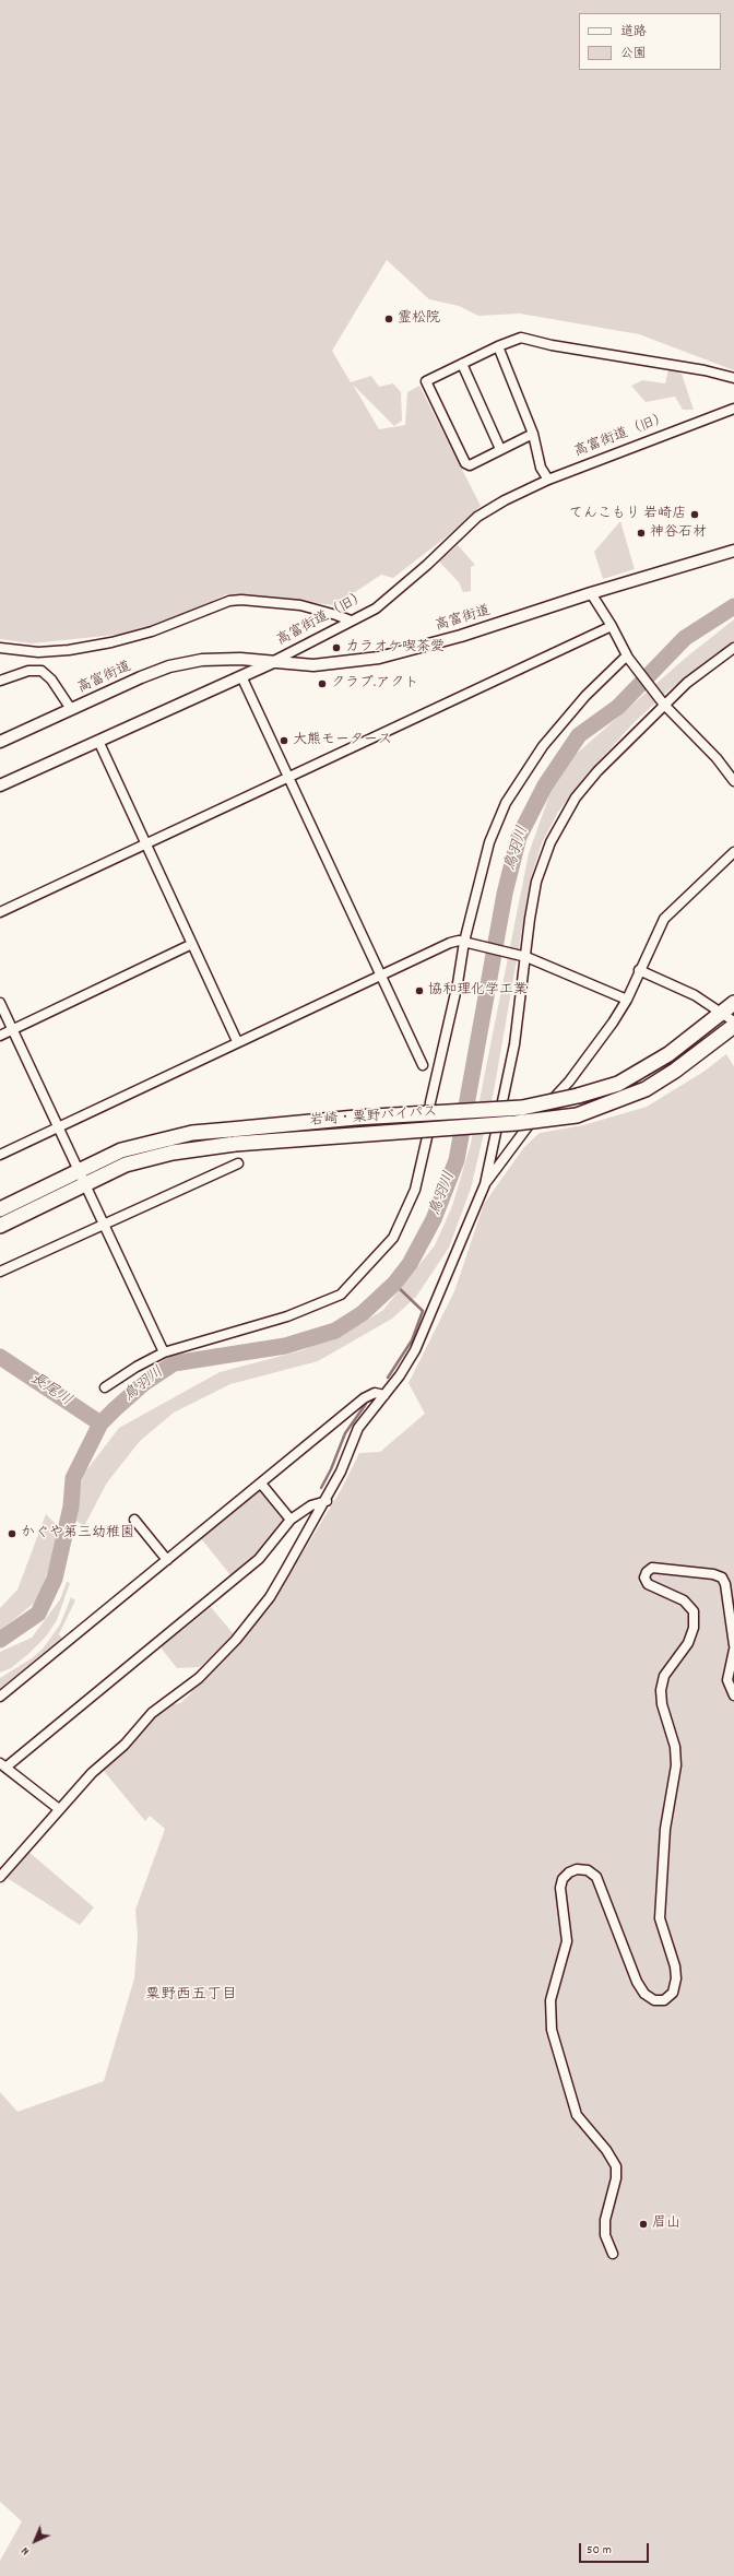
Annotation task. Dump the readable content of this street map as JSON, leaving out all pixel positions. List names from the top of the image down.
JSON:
{
  "streets": {
    "highway": ["岩崎・粟野バイパス"],
    "street": ["高富街道（旧）", "高富街道"]
  },
  "crossings": [
    ["高富街道（旧）", "高富街道"]
  ],
  "districts": ["粟野西五丁目"],
  "water": ["鳥羽川", "長尾川"],
  "places": [
    "霊松院",
    "てんこもり 岩崎店",
    "神谷石材",
    "カラオケ喫茶愛",
    "クラブ.アクト",
    "大熊モータース",
    "協和理化学工業",
    "かぐや第三幼稚園",
    "眉山"
  ],
  "legend": ["道路", "公園"],
  "scale_bar": "50 m",
  "north": "bottom left"
}
